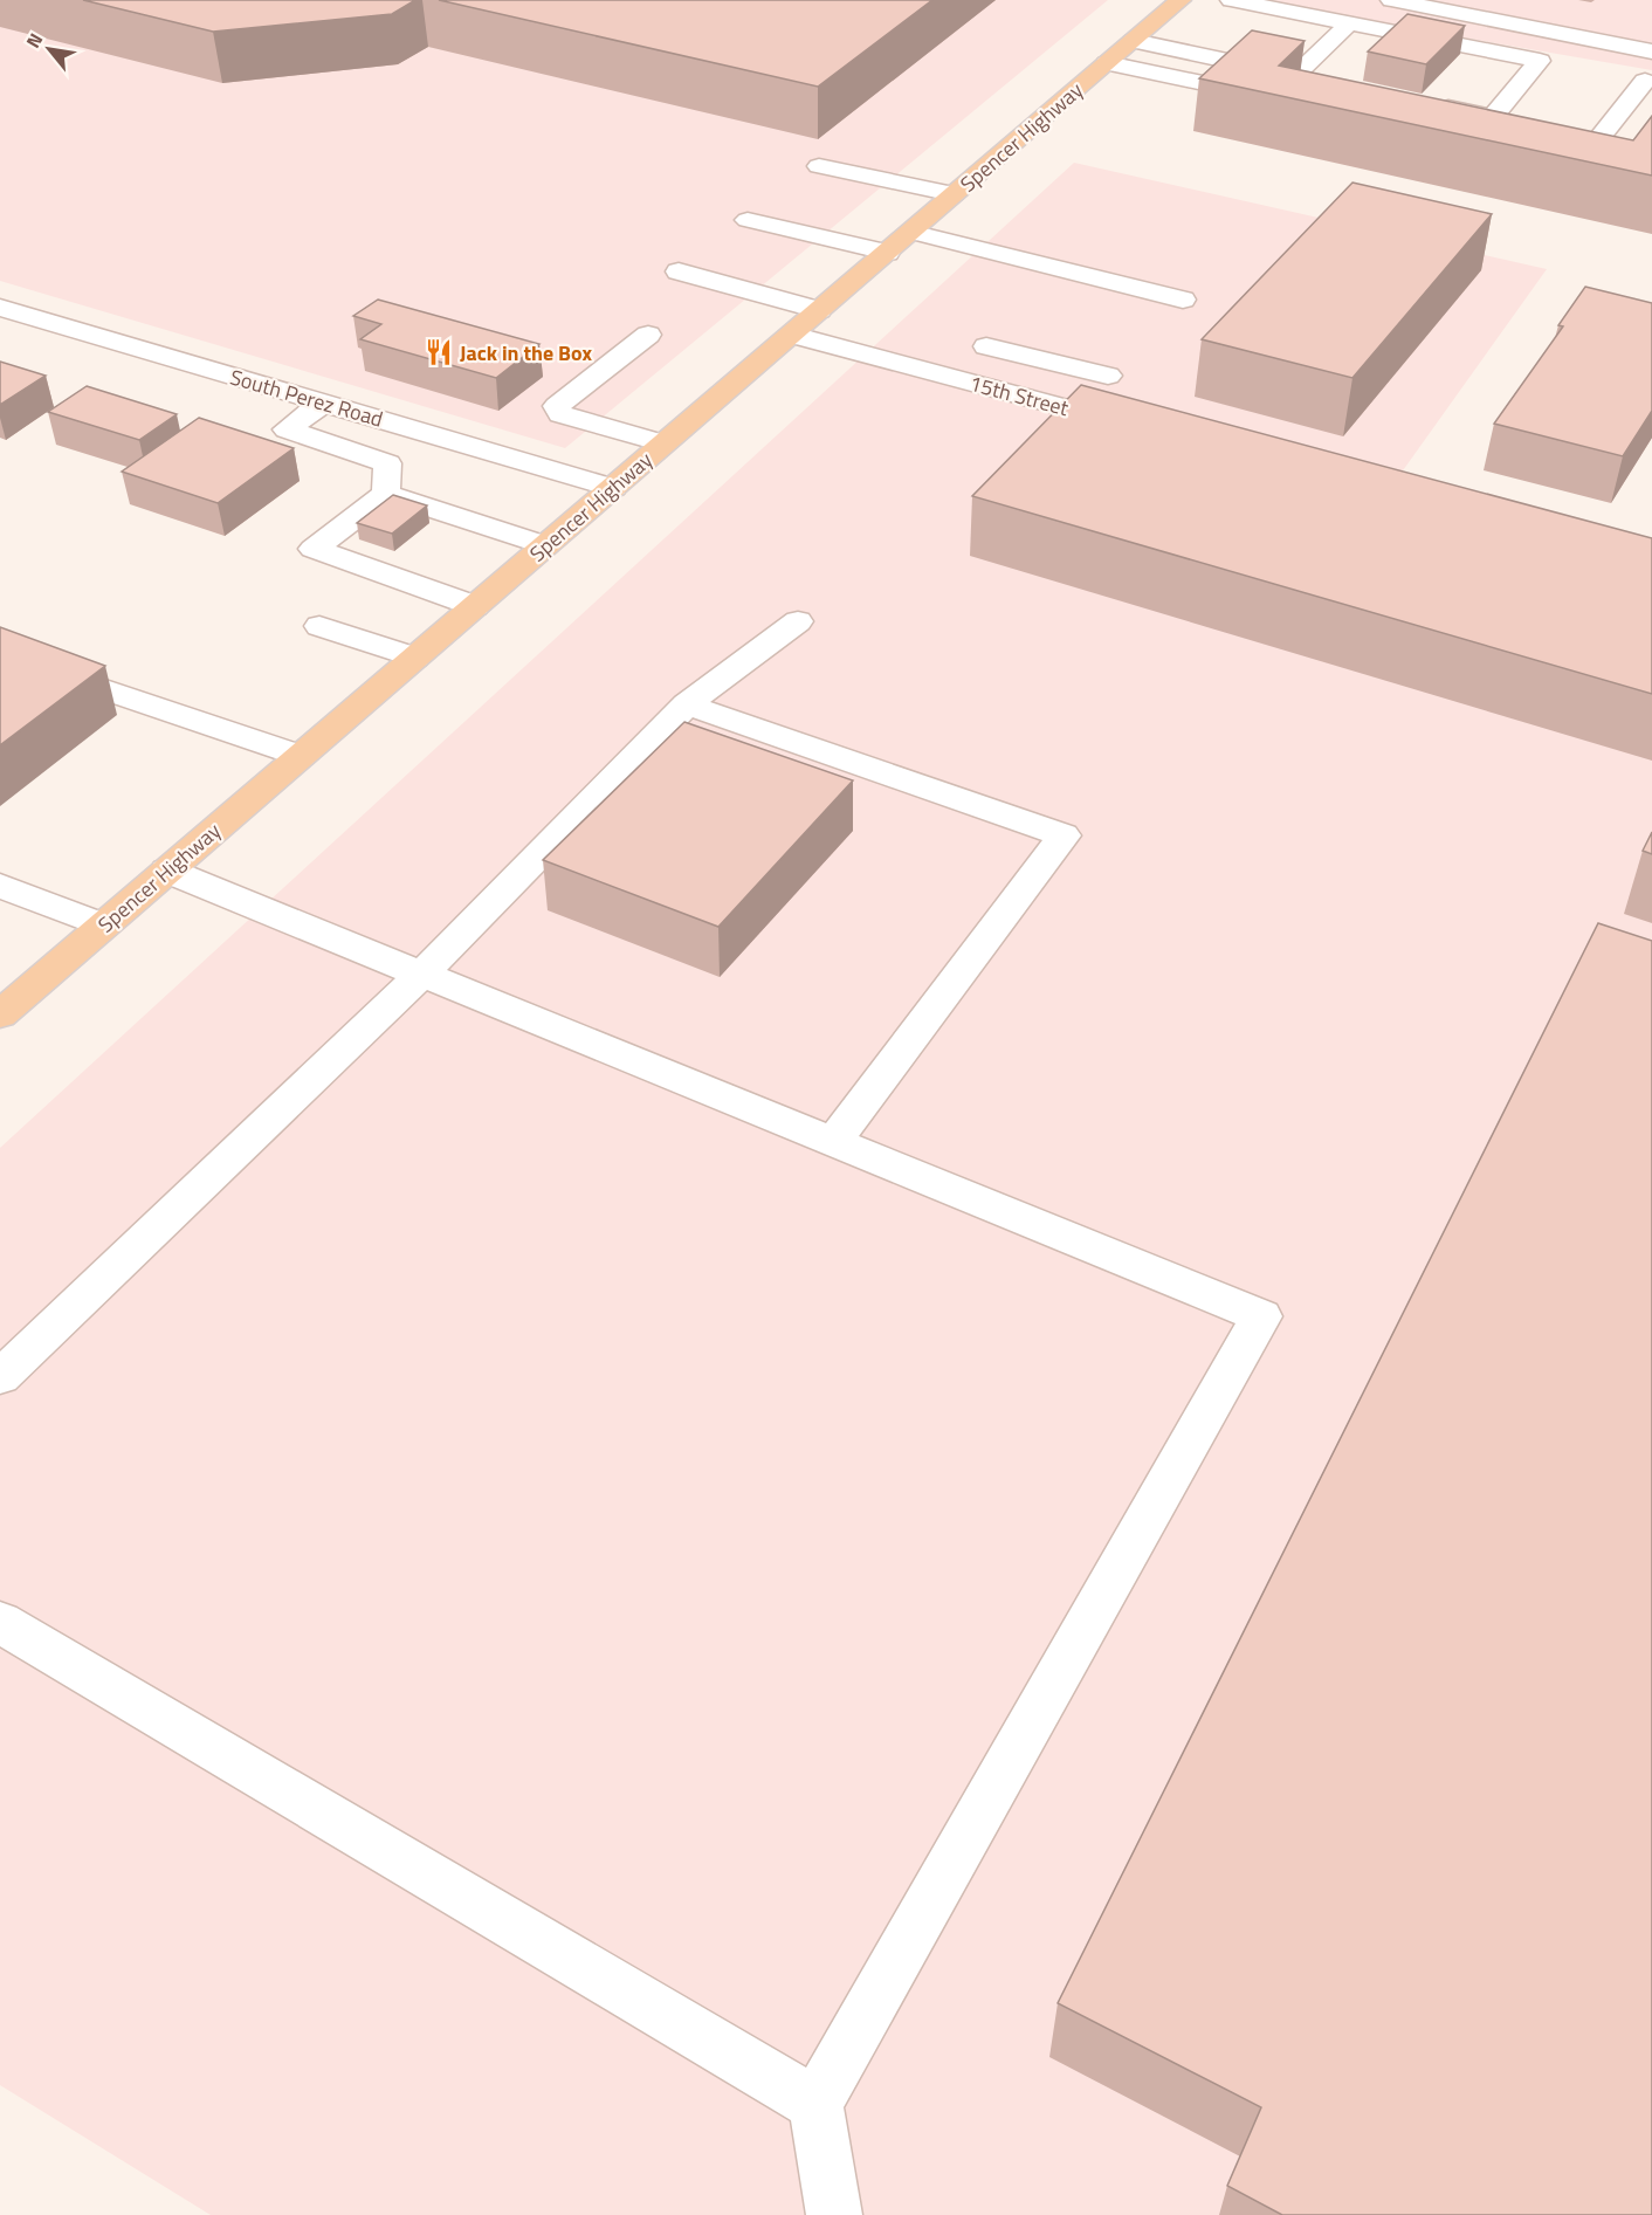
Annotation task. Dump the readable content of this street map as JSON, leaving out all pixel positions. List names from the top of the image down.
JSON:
{
  "streets": {
    "main road": ["Spencer Highway"],
    "street": ["15th Street", "South Perez Road"]
  },
  "crossings": [
    ["Spencer Highway", "15th Street"],
    ["Spencer Highway", "South Perez Road"]
  ],
  "places": {
    "restaurant": ["Jack in the Box"]
  },
  "north": "top left"
}
